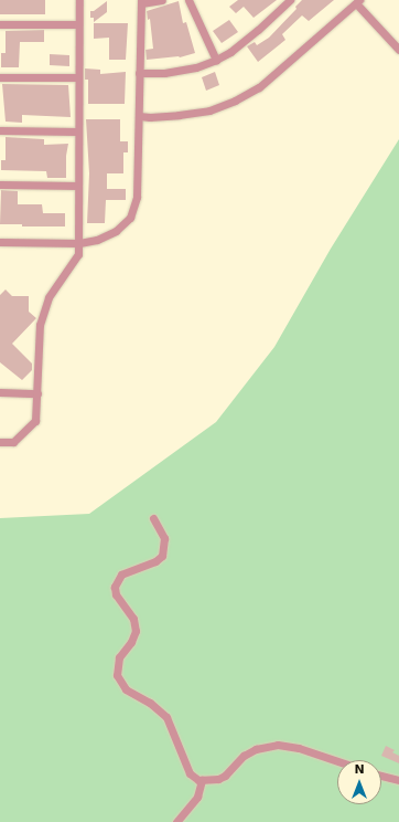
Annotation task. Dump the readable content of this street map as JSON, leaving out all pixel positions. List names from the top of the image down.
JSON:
{
  "north": "top"
}
